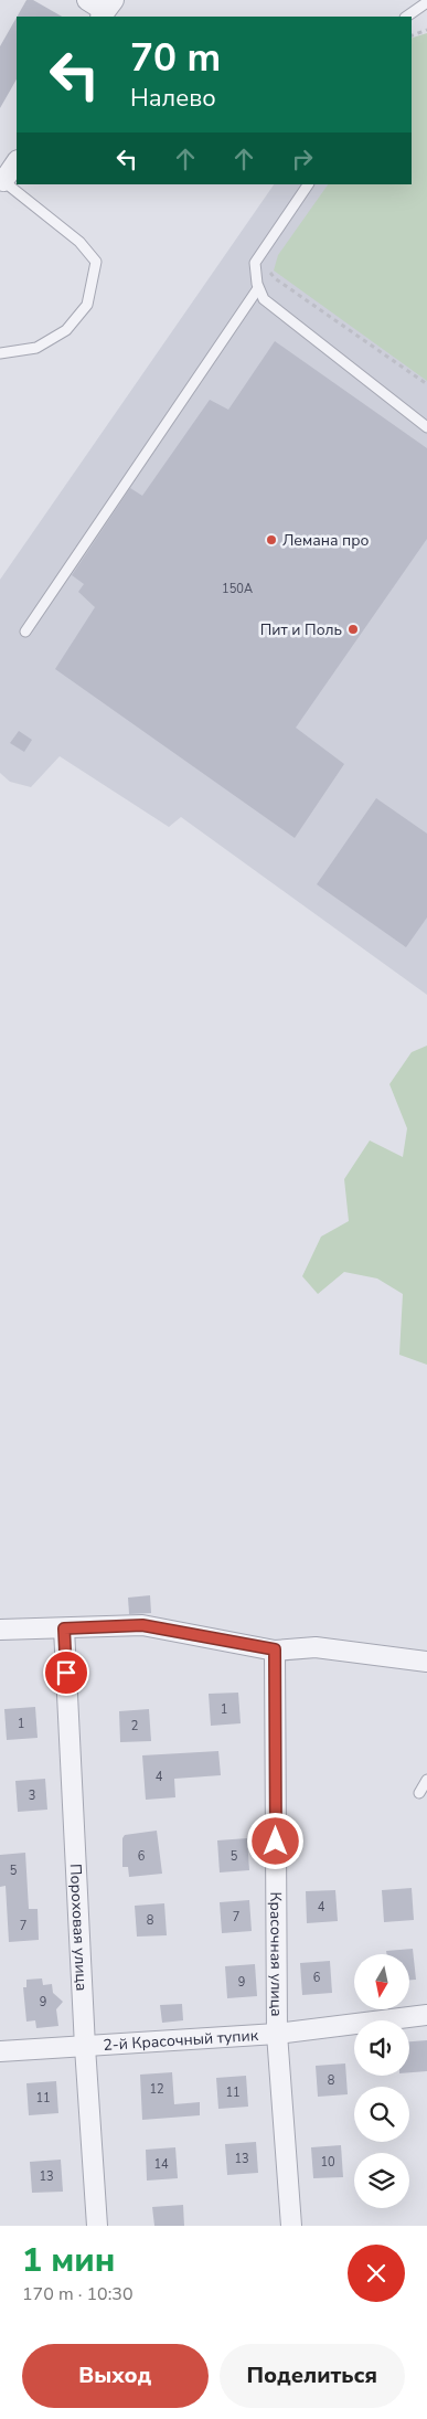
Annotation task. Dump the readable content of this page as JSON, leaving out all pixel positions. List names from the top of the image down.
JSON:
{
  "streets": {
    "street": ["Пороховая улица", "Красочная улица", "2-й Красочный тупик"]
  },
  "crossings": [
    ["Пороховая улица", "2-й Красочный тупик"],
    ["Красочная улица", "2-й Красочный тупик"]
  ],
  "places": ["Лемана про", "Пит и Поль"],
  "house_numbers": [
    "150А",
    "1",
    "1",
    "2",
    "4",
    "3",
    "6",
    "5",
    "5",
    "4",
    "7",
    "8",
    "7",
    "6",
    "9",
    "9",
    "8",
    "12",
    "11",
    "11",
    "13",
    "10",
    "14",
    "13"
  ],
  "north": "bottom",
  "page": {
    "turn": ["70 m", "Налево"],
    "heading": ["1 мин", "170 m · 10:30"],
    "buttons": ["Выход", "Поделиться"]
  }
}
